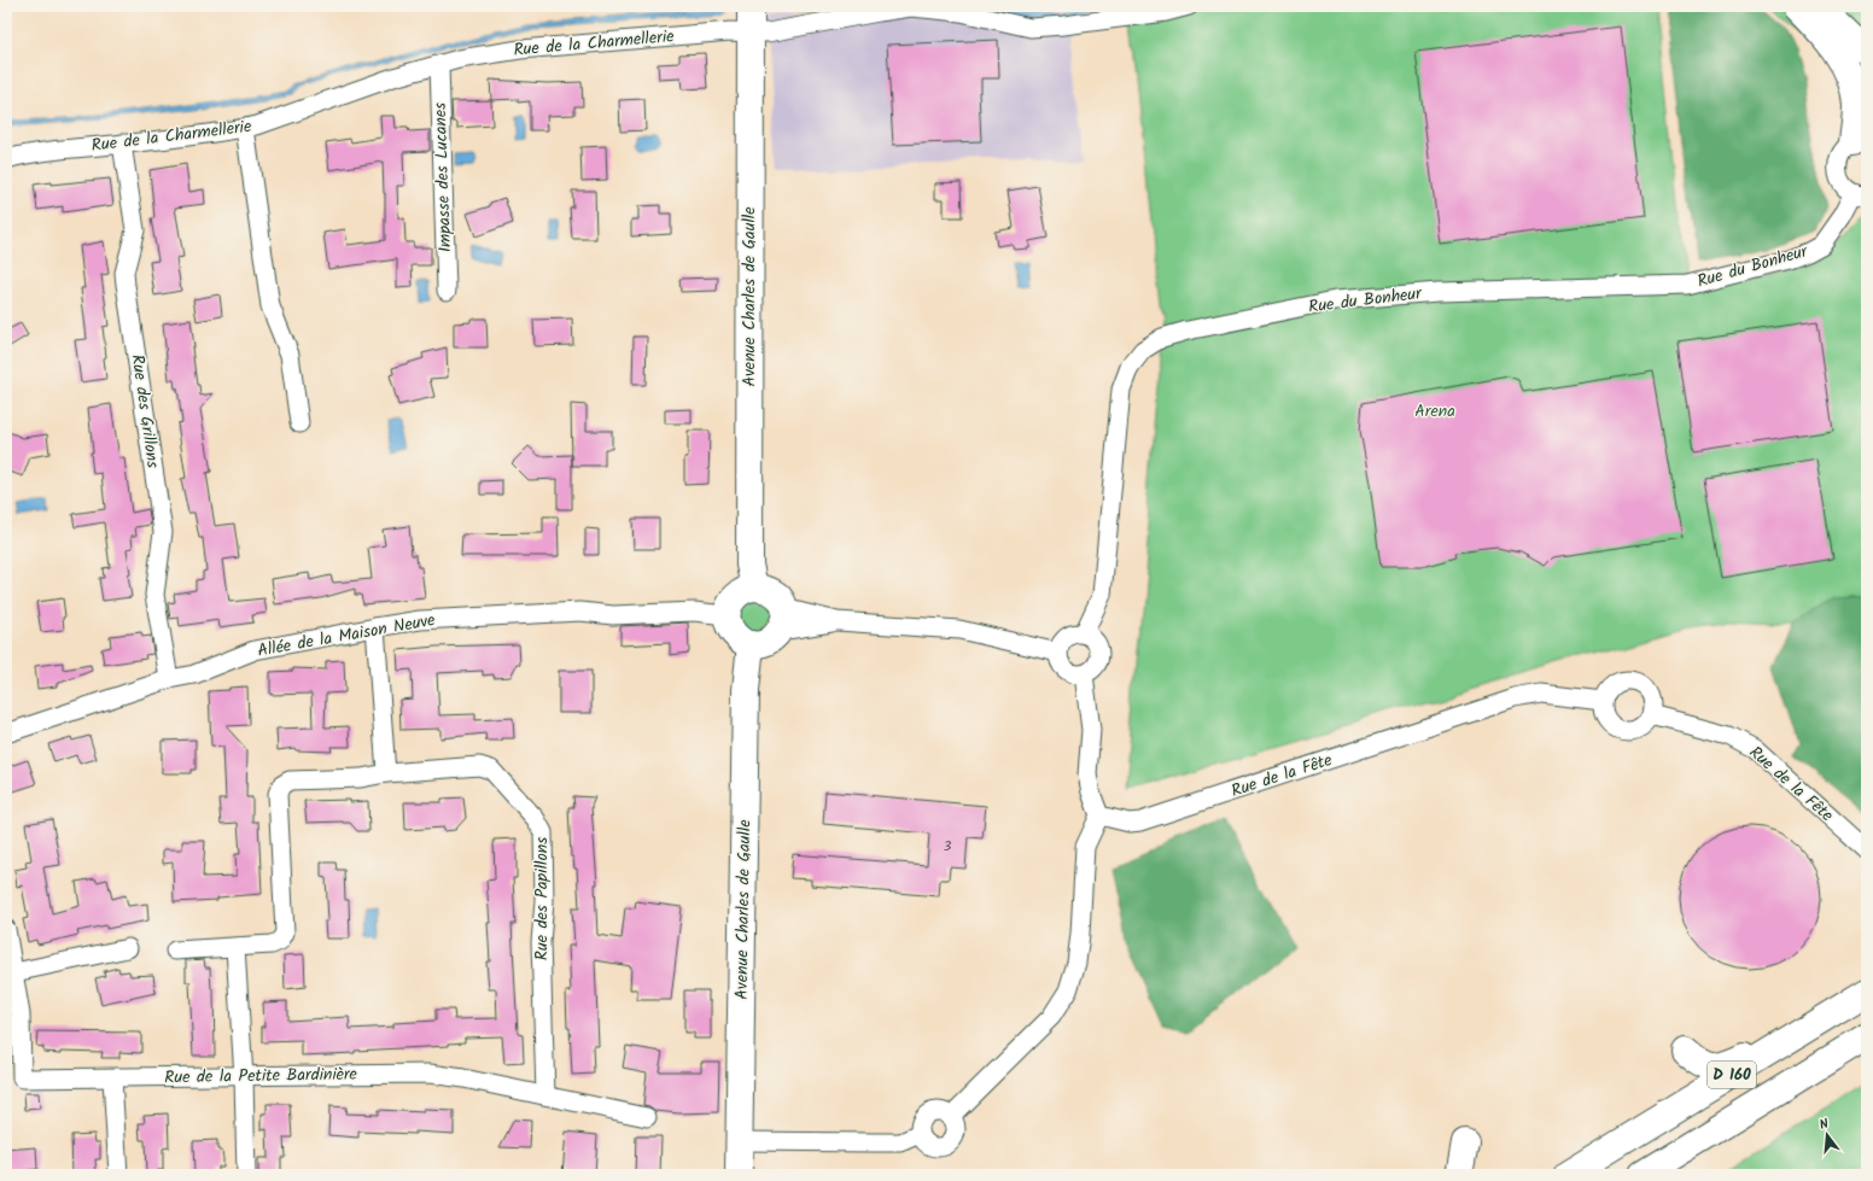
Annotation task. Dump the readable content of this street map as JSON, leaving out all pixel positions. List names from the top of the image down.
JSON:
{
  "streets": {
    "main road": ["Avenue Charles de Gaulle", "D 160"],
    "street": [
      "Rue de la Charmellerie",
      "Impasse des Lucanes",
      "Rue du Bonheur",
      "Rue des Grillons",
      "Allée de la Maison Neuve",
      "Rue de la Fête",
      "Rue des Papillons",
      "Rue de la Petite Bardinière"
    ]
  },
  "crossings": [
    ["Rue de la Charmellerie", "Impasse des Lucanes"],
    ["Rue de la Charmellerie", "Avenue Charles de Gaulle"],
    ["Rue de la Charmellerie", "Rue des Grillons"],
    ["Avenue Charles de Gaulle", "Allée de la Maison Neuve"],
    ["Rue des Grillons", "Allée de la Maison Neuve"],
    ["Rue des Papillons", "Rue de la Petite Bardinière"]
  ],
  "parks": ["Arena"],
  "house_numbers": ["3"],
  "north": "top"
}
